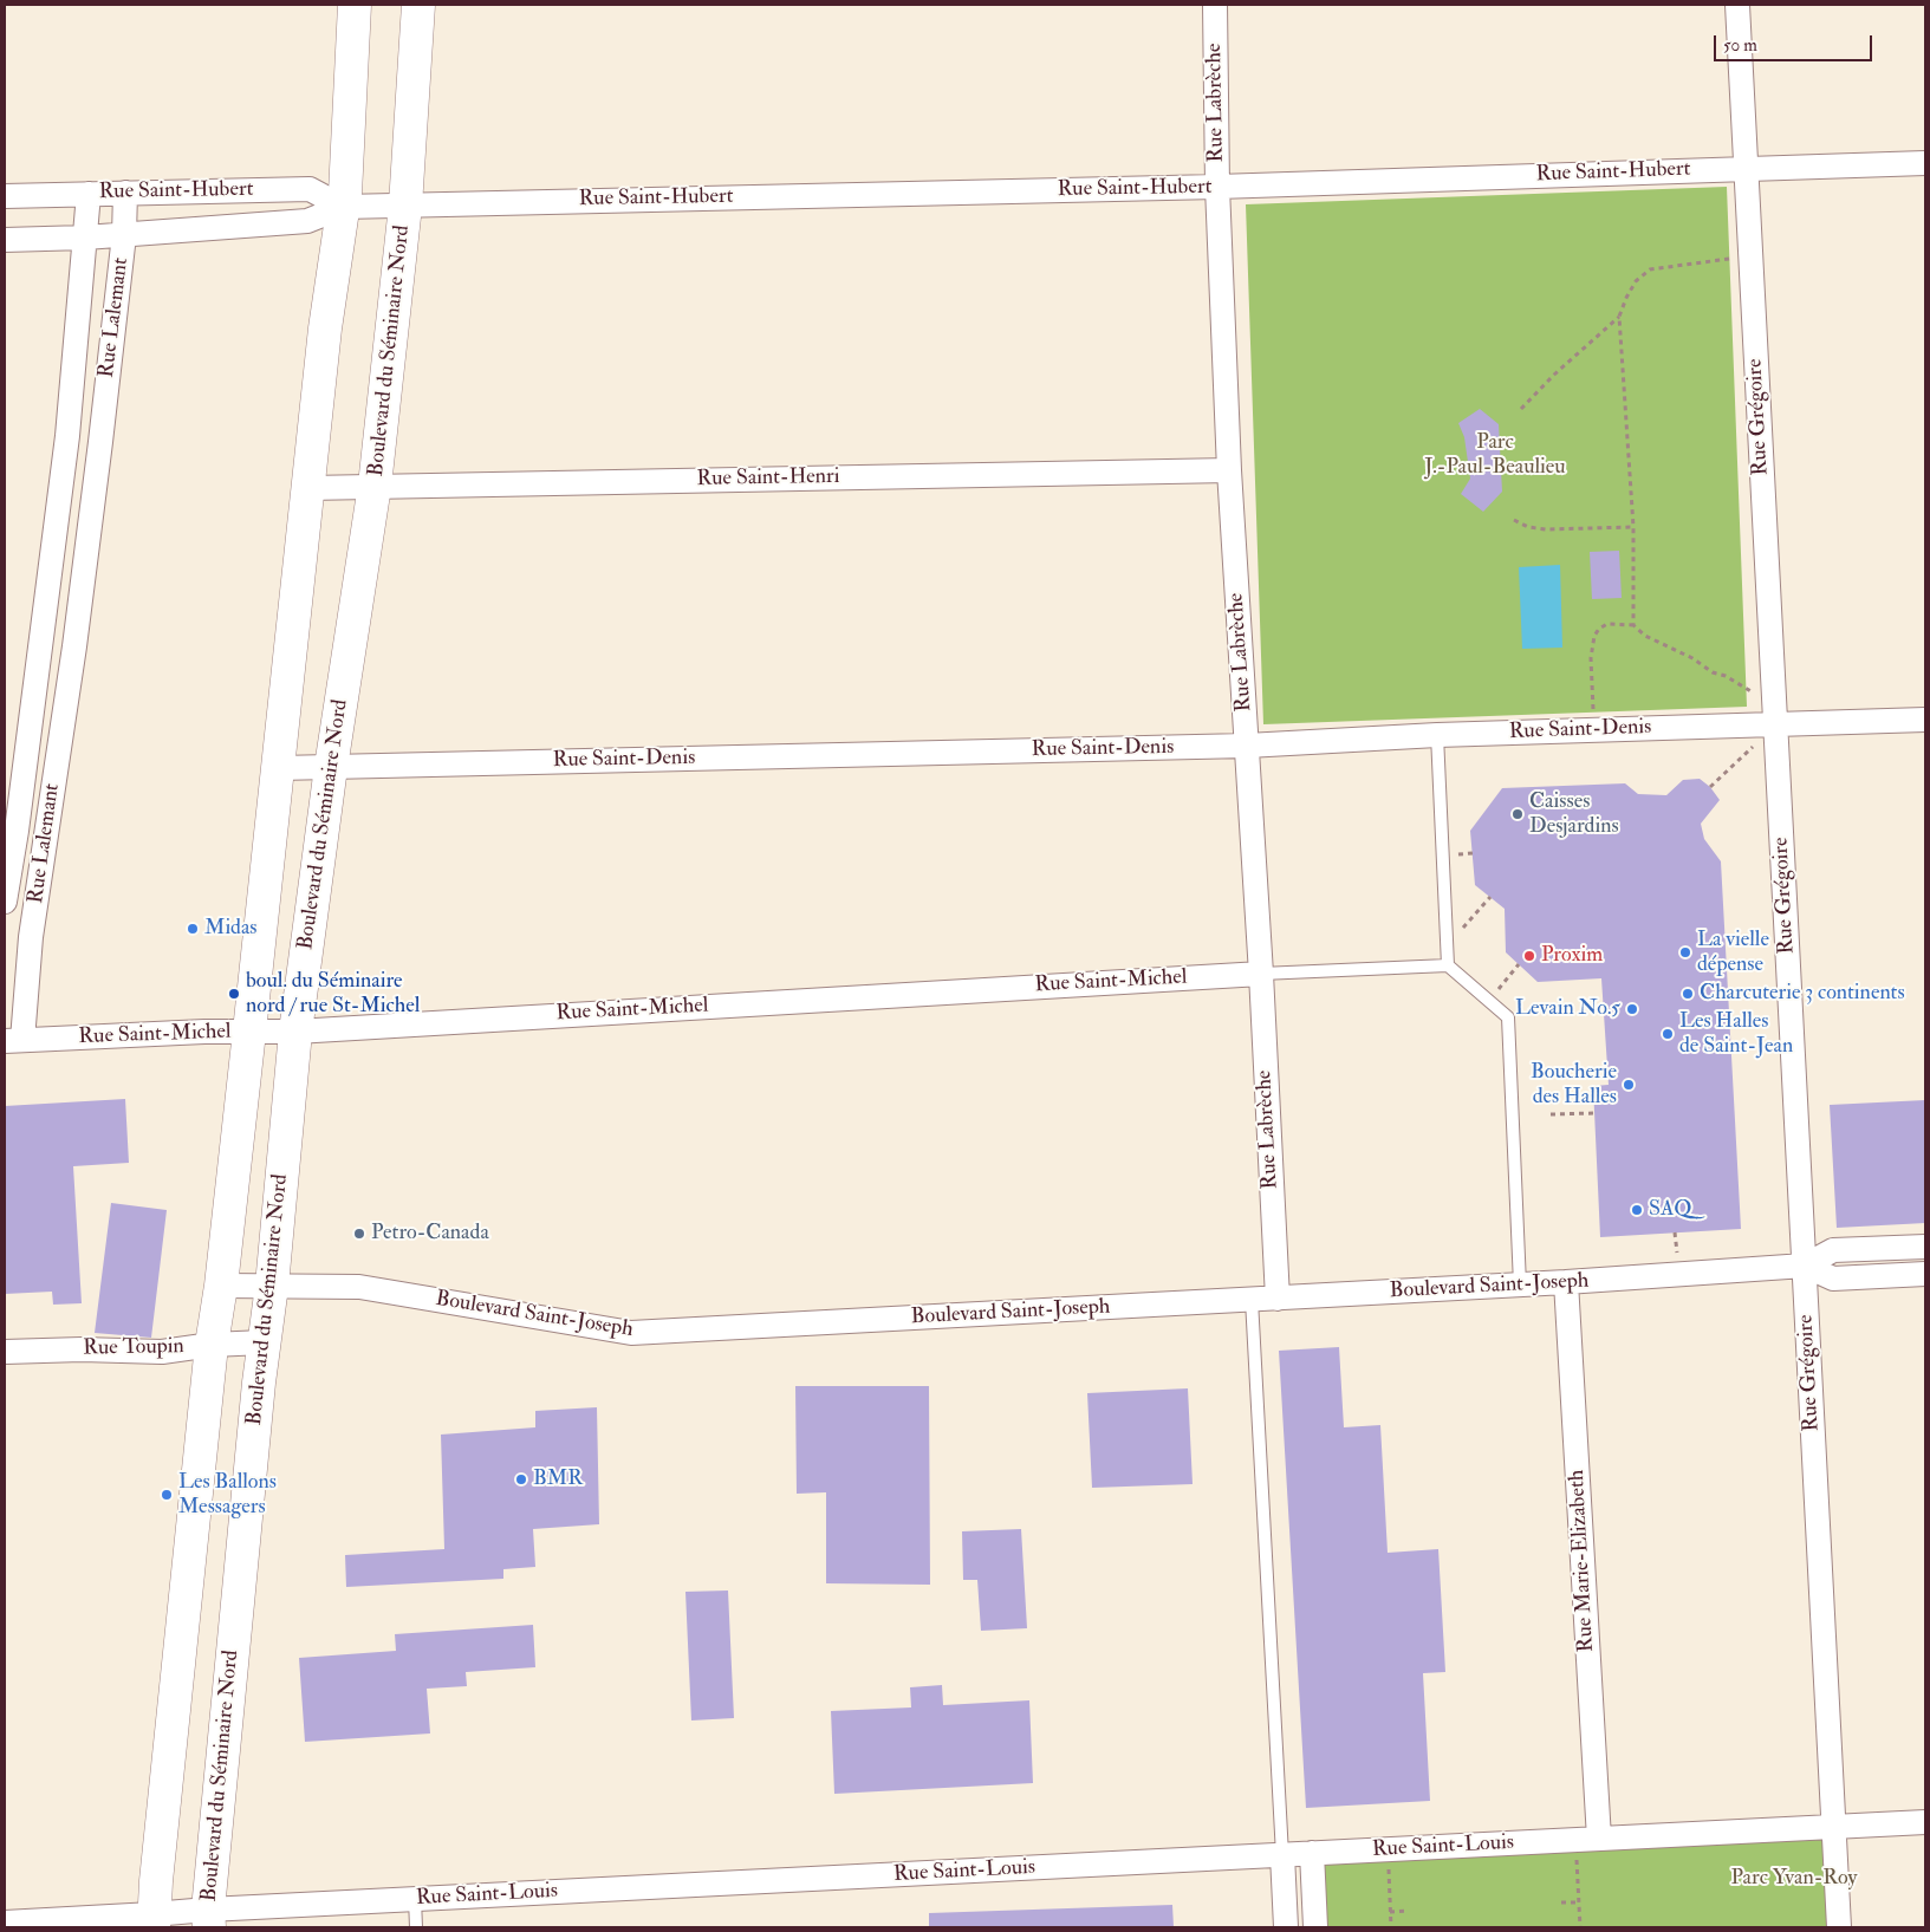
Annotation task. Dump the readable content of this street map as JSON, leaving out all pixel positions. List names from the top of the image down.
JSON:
{
  "streets": {
    "main road": ["Boulevard du Séminaire Nord"],
    "street": [
      "Rue Labrèche",
      "Rue Saint-Hubert",
      "Rue Lalemant",
      "Rue Grégoire",
      "Rue Saint-Henri",
      "Rue Saint-Denis",
      "Rue Saint-Michel",
      "Boulevard Saint-Joseph",
      "Rue Toupin",
      "Rue Marie-Elizabeth",
      "Rue Saint-Louis"
    ]
  },
  "crossings": [
    ["Rue Labrèche", "Rue Saint-Hubert"],
    ["Rue Labrèche", "Rue Saint-Henri"],
    ["Rue Labrèche", "Rue Saint-Denis"],
    ["Rue Labrèche", "Rue Saint-Michel"],
    ["Rue Labrèche", "Boulevard Saint-Joseph"],
    ["Rue Saint-Hubert", "Rue Lalemant"],
    ["Rue Saint-Hubert", "Boulevard du Séminaire Nord"],
    ["Rue Saint-Hubert", "Rue Grégoire"],
    ["Rue Lalemant", "Rue Saint-Michel"],
    ["Boulevard du Séminaire Nord", "Rue Saint-Henri"],
    ["Boulevard du Séminaire Nord", "Rue Saint-Denis"],
    ["Boulevard du Séminaire Nord", "Rue Saint-Michel"],
    ["Boulevard du Séminaire Nord", "Boulevard Saint-Joseph"],
    ["Boulevard du Séminaire Nord", "Rue Toupin"],
    ["Boulevard du Séminaire Nord", "Rue Saint-Louis"],
    ["Rue Grégoire", "Rue Saint-Denis"],
    ["Rue Grégoire", "Boulevard Saint-Joseph"],
    ["Rue Grégoire", "Rue Saint-Louis"],
    ["Boulevard Saint-Joseph", "Rue Marie-Elizabeth"],
    ["Rue Marie-Elizabeth", "Rue Saint-Louis"]
  ],
  "parks": ["Parc J.-Paul-Beaulieu", "Parc Yvan-Roy"],
  "places": [
    "Caisses Desjardins",
    "Midas",
    "La vielle dépense",
    "Proxim",
    "boul. du Séminaire nord / rue St-Michel",
    "Charcuterie 3 continents",
    "Levain No.5",
    "Les Halles de Saint-Jean",
    "Boucherie des Halles",
    "SAQ",
    "Petro-Canada",
    "BMR",
    "Les Ballons Messagers"
  ],
  "scale_bar": "50 m"
}
